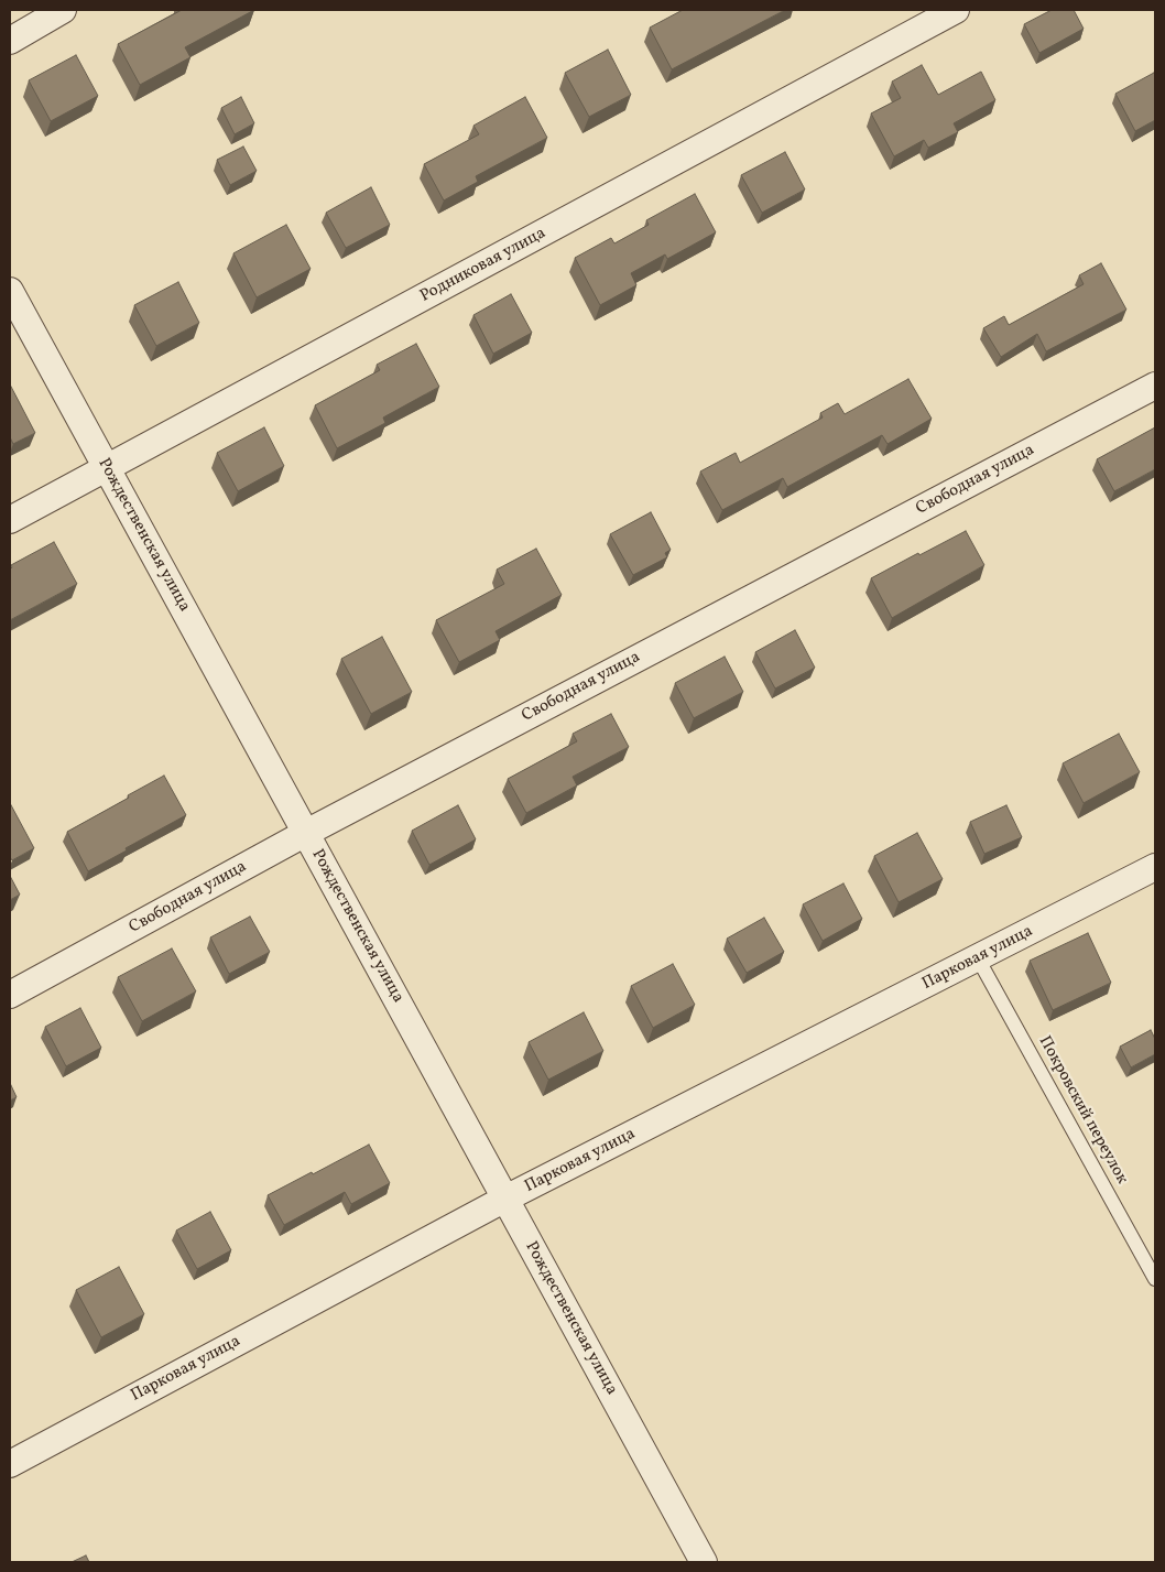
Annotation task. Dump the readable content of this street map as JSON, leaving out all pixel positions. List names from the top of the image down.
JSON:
{
  "streets": {
    "street": [
      "Родниковая улица",
      "Свободная улица",
      "Рождественская улица",
      "Парковая улица"
    ],
    "lane": ["Покровский переулок"]
  },
  "crossings": [
    ["Родниковая улица", "Рождественская улица"],
    ["Свободная улица", "Рождественская улица"],
    ["Рождественская улица", "Парковая улица"],
    ["Парковая улица", "Покровский переулок"]
  ]
}
